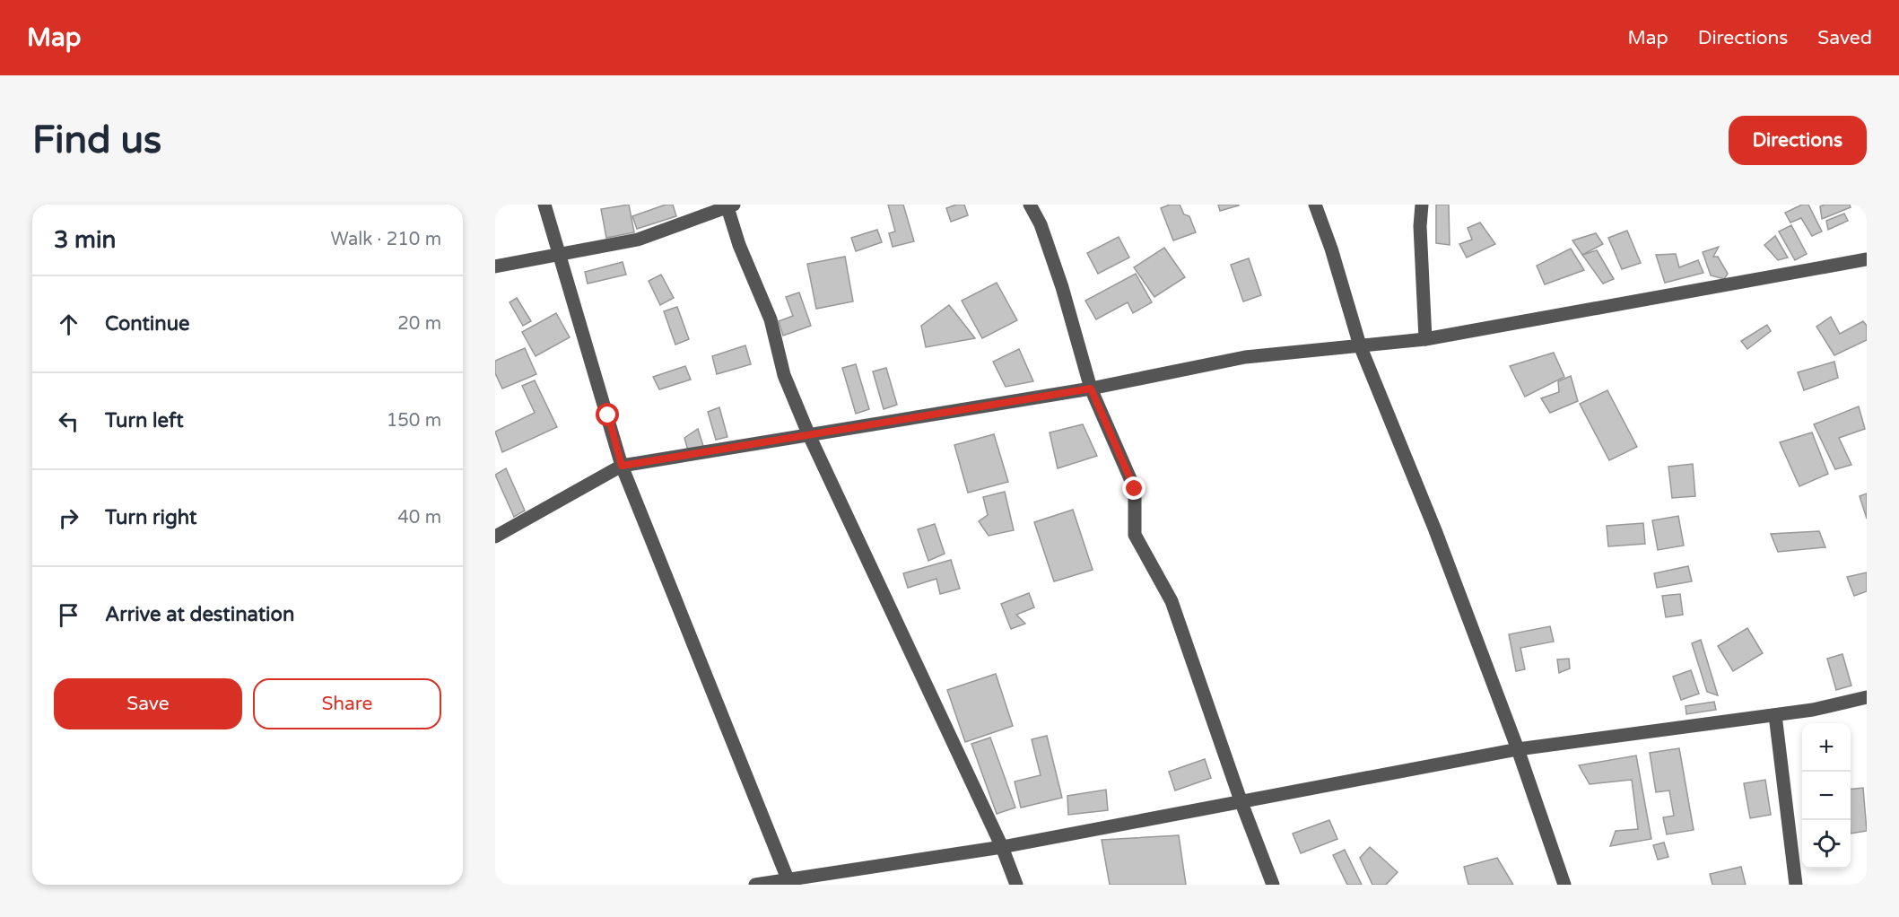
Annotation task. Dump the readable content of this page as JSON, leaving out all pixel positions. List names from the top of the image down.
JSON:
{
  "page": {
    "header": "Map",
    "nav": ["Map", "Directions", "Saved"],
    "buttons": [
      "Directions",
      ["Save", "Share"]
    ],
    "title": "Find us",
    "heading": ["3 min", "Walk · 210 m"],
    "list": [
      ["Continue", "20 m"],
      ["Turn left", "150 m"],
      ["Turn right", "40 m"],
      "Arrive at destination"
    ],
    "map_buttons": ["+", "−"]
  }
}
